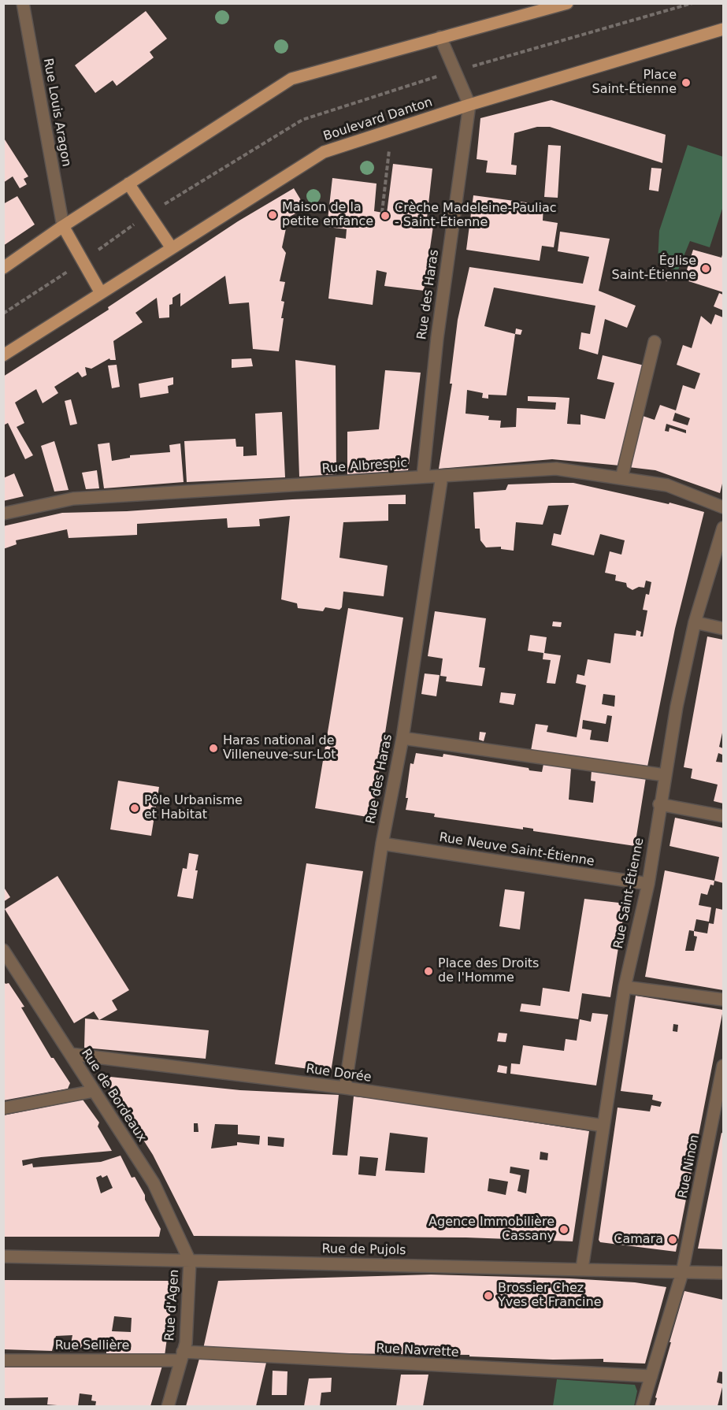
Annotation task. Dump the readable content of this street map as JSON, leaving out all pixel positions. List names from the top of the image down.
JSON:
{
  "streets": {
    "main road": ["Boulevard Danton"],
    "street": [
      "Rue Louis Aragon",
      "Rue des Haras",
      "Rue Albrespic",
      "Rue Neuve Saint-Étienne",
      "Rue Saint-Étienne",
      "Rue Dorée",
      "Rue de Bordeaux",
      "Rue Ninon",
      "Rue de Pujols",
      "Rue d'Agen",
      "Rue Sellière",
      "Rue Navrette"
    ]
  },
  "crossings": [
    ["Boulevard Danton", "Rue des Haras"],
    ["Rue des Haras", "Rue Albrespic"],
    ["Rue des Haras", "Rue Neuve Saint-Étienne"],
    ["Rue des Haras", "Rue Dorée"],
    ["Rue Neuve Saint-Étienne", "Rue Saint-Étienne"],
    ["Rue Saint-Étienne", "Rue Dorée"],
    ["Rue Saint-Étienne", "Rue de Pujols"],
    ["Rue Dorée", "Rue de Bordeaux"],
    ["Rue de Bordeaux", "Rue de Pujols"],
    ["Rue de Bordeaux", "Rue d'Agen"],
    ["Rue Ninon", "Rue de Pujols"],
    ["Rue Ninon", "Rue Navrette"],
    ["Rue de Pujols", "Rue d'Agen"],
    ["Rue d'Agen", "Rue Sellière"],
    ["Rue d'Agen", "Rue Navrette"],
    ["Rue Sellière", "Rue Navrette"]
  ],
  "places": [
    "Place Saint-Étienne",
    "Maison de la petite enfance",
    "Crèche Madeleine-Pauliac - Saint-Étienne",
    "Église Saint-Étienne",
    "Haras national de Villeneuve-sur-Lot",
    "Pôle Urbanisme et Habitat",
    "Place des Droits de l'Homme",
    "Agence Immobilière Cassany",
    "Camara",
    "Brossier Chez Yves et Francine"
  ]
}
